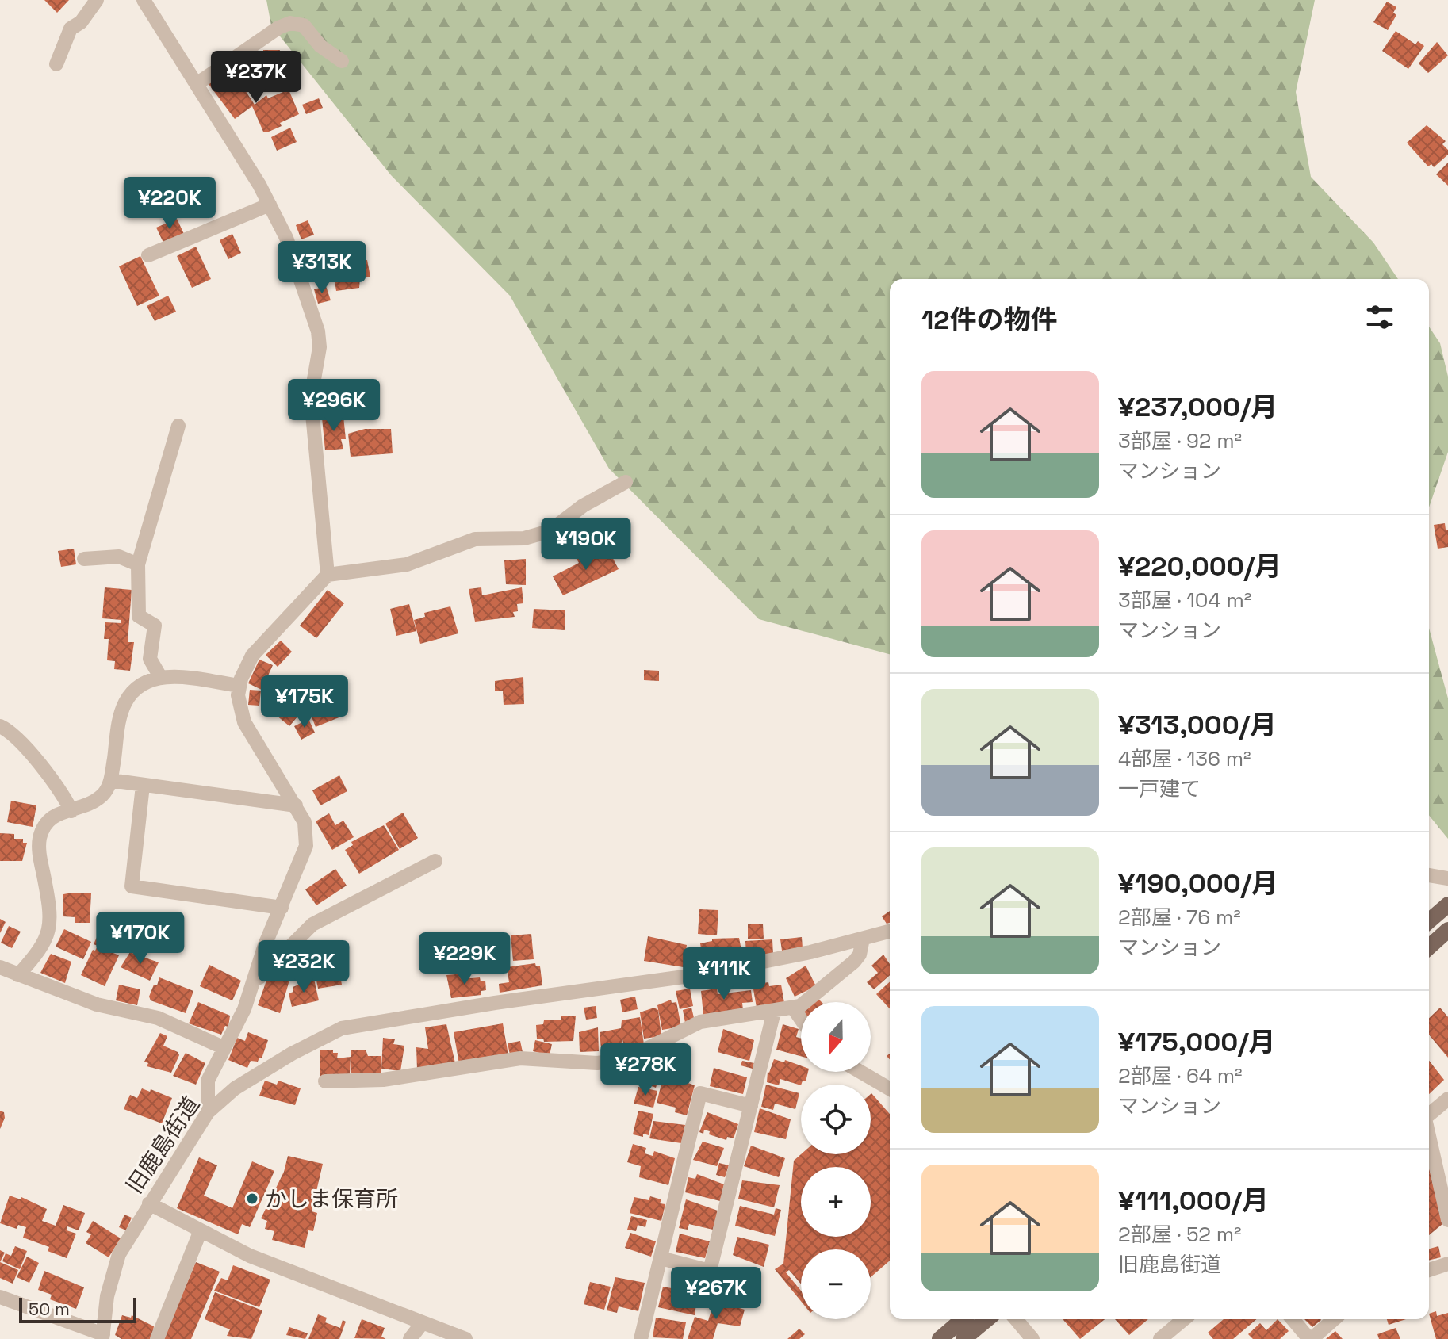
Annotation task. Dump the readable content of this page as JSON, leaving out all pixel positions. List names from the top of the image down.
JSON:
{
  "streets": {
    "street": ["旧鹿島街道"]
  },
  "places": ["かしま保育所"],
  "scale_bar": "50 m",
  "north": "bottom",
  "page": {
    "price": [
      "¥237K",
      "¥220K",
      "¥313K",
      "¥296K",
      "¥190K",
      "¥175K",
      "¥170K",
      "¥229K",
      "¥232K",
      "¥111K",
      "¥278K",
      "¥267K"
    ],
    "heading": "12件の物件",
    "list": [
      {
        "name": "¥237,000/月",
        "note": "3部屋 · 92 m² · マンション"
      },
      {
        "name": "¥220,000/月",
        "note": "3部屋 · 104 m² · マンション"
      },
      {
        "name": "¥313,000/月",
        "note": "4部屋 · 136 m² · 一戸建て"
      },
      {
        "name": "¥190,000/月",
        "note": "2部屋 · 76 m² · マンション"
      },
      {
        "name": "¥175,000/月",
        "note": "2部屋 · 64 m² · マンション"
      },
      {
        "name": "¥111,000/月",
        "note": "2部屋 · 52 m² · 旧鹿島街道"
      }
    ],
    "map_buttons": ["+", "−"],
    "scale": "50 m"
  }
}
